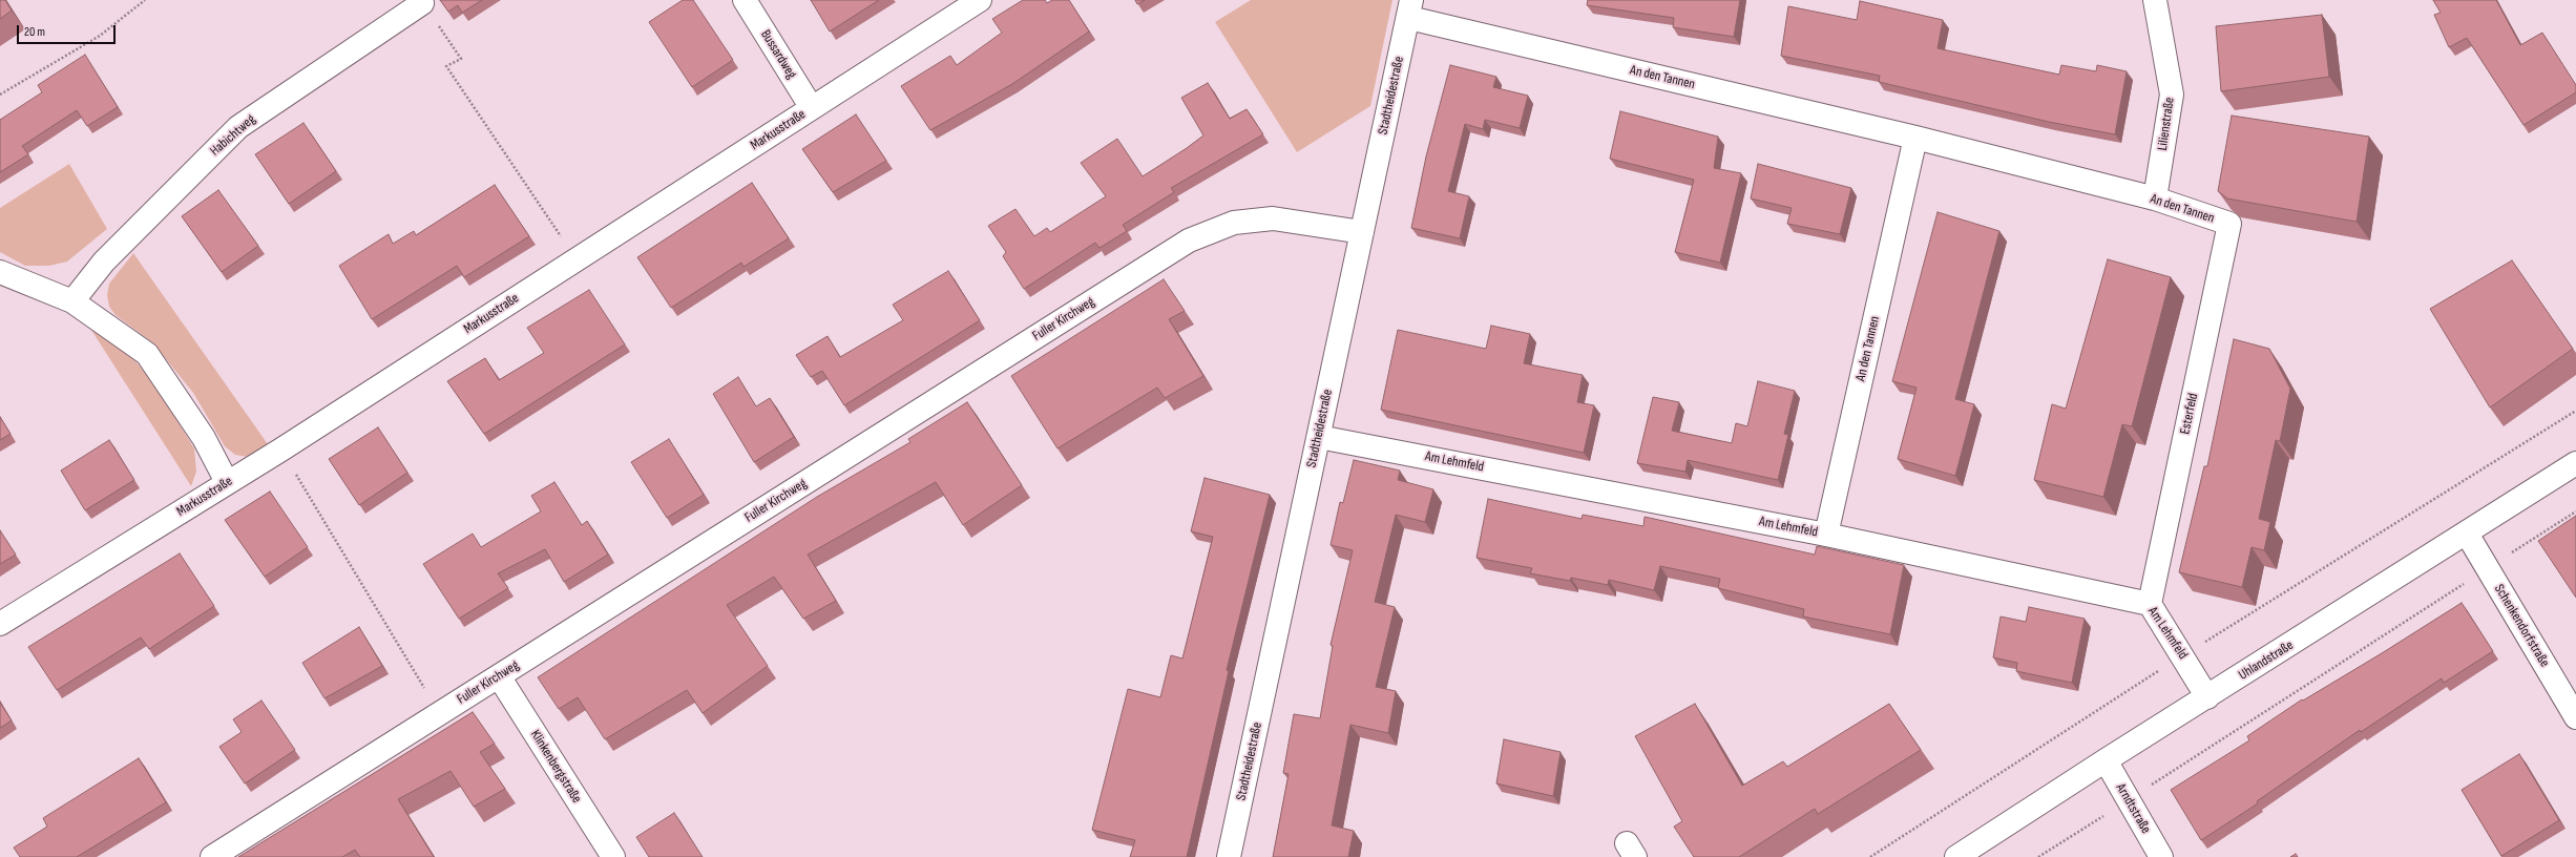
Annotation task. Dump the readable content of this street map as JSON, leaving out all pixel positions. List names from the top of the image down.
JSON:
{
  "streets": {
    "street": [
      "Bussardweg",
      "An den Tannen",
      "Stadtheidestraße",
      "Lilienstraße",
      "Markusstraße",
      "Habichtweg",
      "Fuller Kirchweg",
      "Esterfeld",
      "Am Lehmfeld",
      "Schenkendorfstraße",
      "Uhlandstraße",
      "Klinkenbergstraße",
      "Arndtstraße"
    ]
  },
  "crossings": [
    ["Bussardweg", "Markusstraße"],
    ["An den Tannen", "Stadtheidestraße"],
    ["An den Tannen", "Lilienstraße"],
    ["An den Tannen", "Esterfeld"],
    ["An den Tannen", "Am Lehmfeld"],
    ["Stadtheidestraße", "Fuller Kirchweg"],
    ["Stadtheidestraße", "Am Lehmfeld"],
    ["Fuller Kirchweg", "Klinkenbergstraße"],
    ["Esterfeld", "Am Lehmfeld"],
    ["Am Lehmfeld", "Uhlandstraße"],
    ["Schenkendorfstraße", "Uhlandstraße"],
    ["Uhlandstraße", "Arndtstraße"]
  ],
  "scale_bar": "20 m"
}
